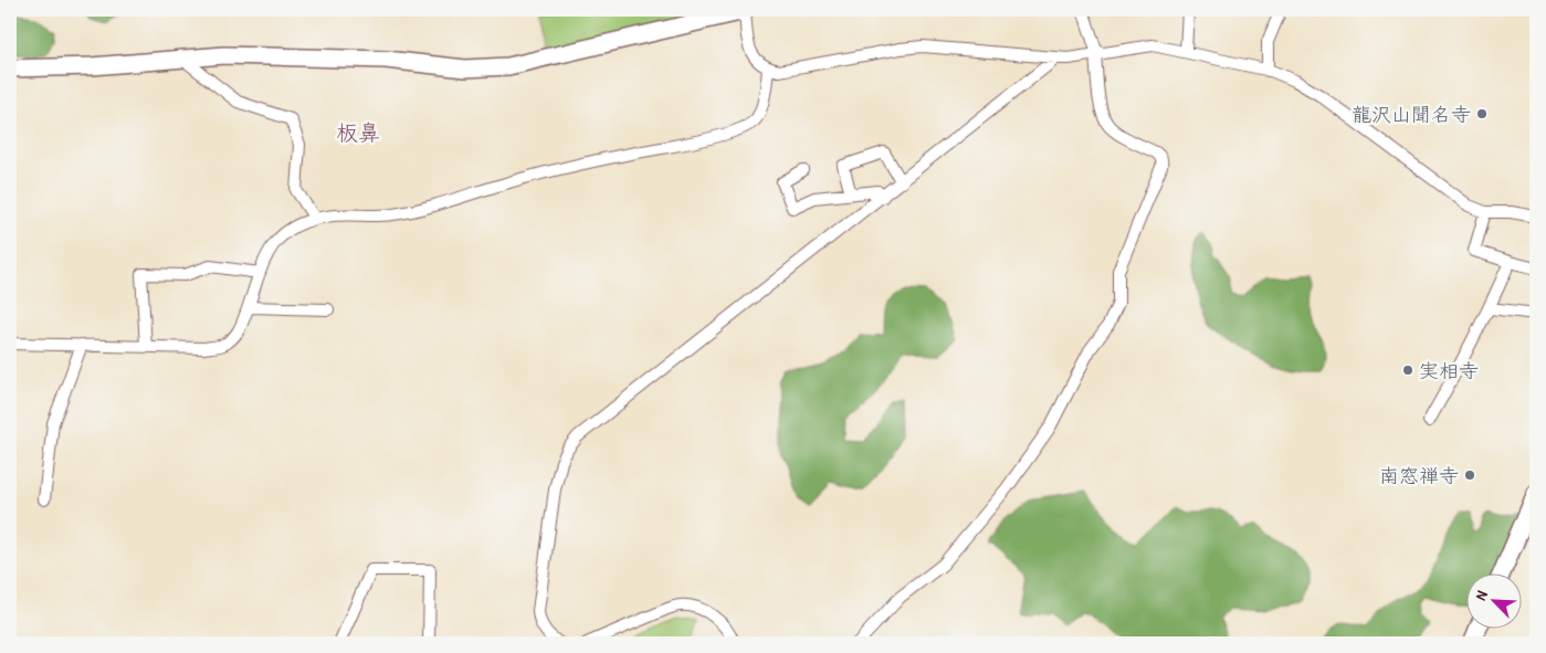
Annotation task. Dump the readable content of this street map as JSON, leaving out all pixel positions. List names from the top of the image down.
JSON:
{
  "districts": ["板鼻"],
  "places": ["龍沢山聞名寺", "実相寺", "南窓禅寺"],
  "north": "top left"
}
